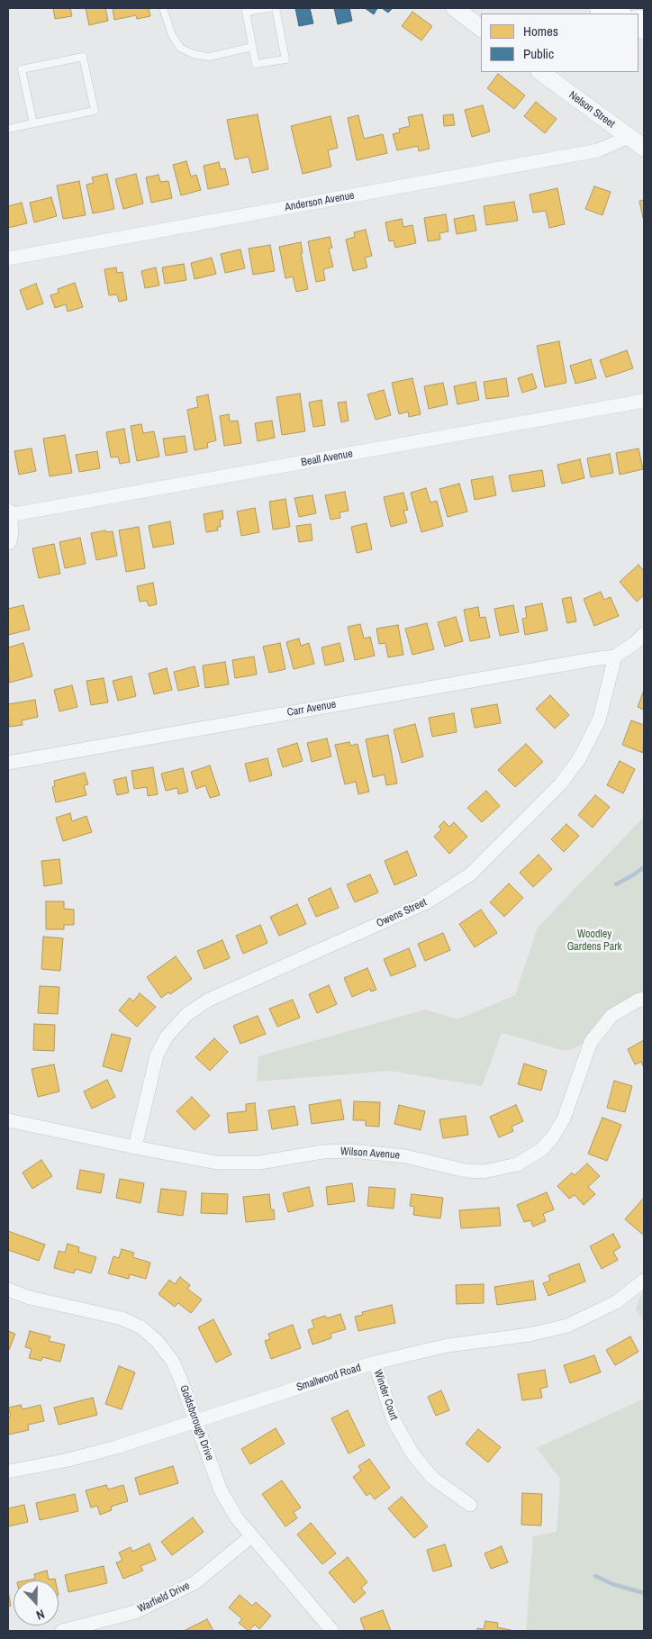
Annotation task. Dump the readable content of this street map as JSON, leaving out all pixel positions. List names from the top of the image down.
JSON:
{
  "streets": {
    "street": [
      "Nelson Street",
      "Anderson Avenue",
      "Beall Avenue",
      "Carr Avenue",
      "Owens Street",
      "Wilson Avenue",
      "Smallwood Road",
      "Winder Court",
      "Goldsborough Drive",
      "Warfield Drive"
    ]
  },
  "crossings": [
    ["Nelson Street", "Anderson Avenue"],
    ["Carr Avenue", "Owens Street"],
    ["Owens Street", "Wilson Avenue"],
    ["Smallwood Road", "Winder Court"],
    ["Smallwood Road", "Goldsborough Drive"],
    ["Goldsborough Drive", "Warfield Drive"]
  ],
  "parks": ["Woodley Gardens Park"],
  "legend": ["Homes", "Public"],
  "north": "bottom"
}
